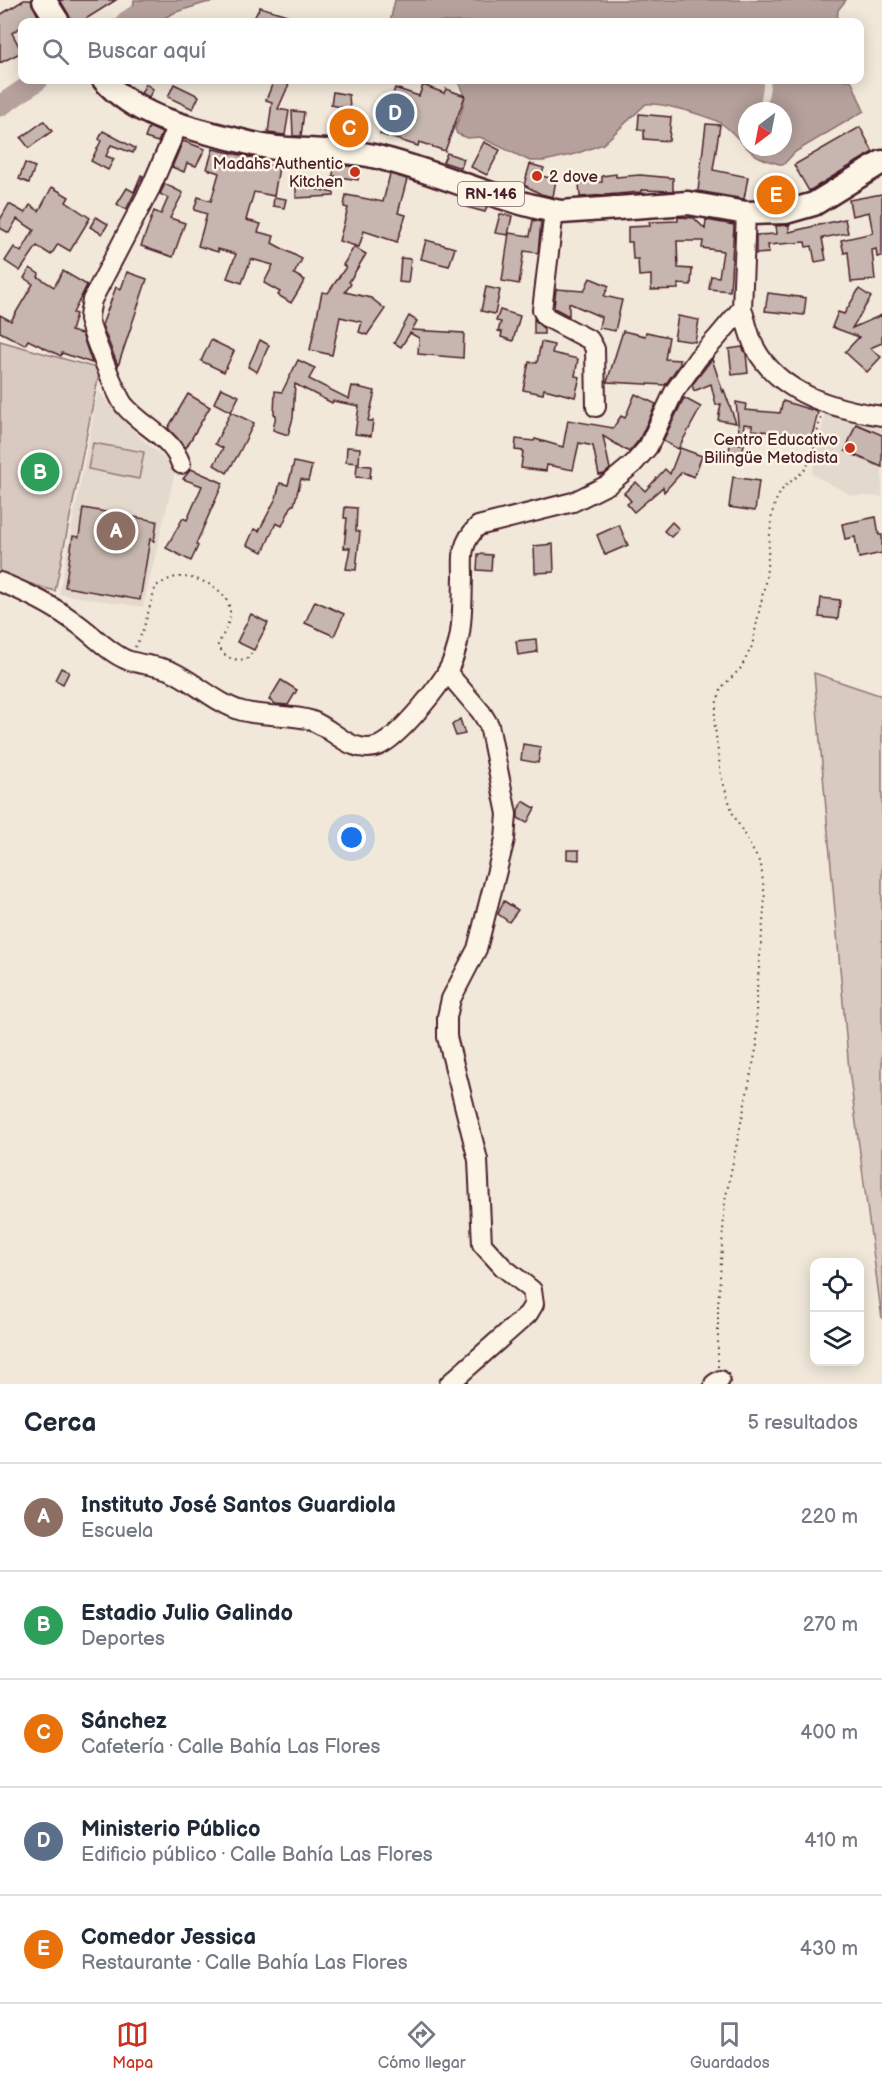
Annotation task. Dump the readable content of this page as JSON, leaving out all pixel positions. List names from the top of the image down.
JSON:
{
  "streets": {
    "main road": ["RN-146"]
  },
  "places": ["Madahs Authentic Kitchen", "2 dove", "Centro Educativo Bilingüe Metodista"],
  "north": "bottom left",
  "page": {
    "search": "Buscar aquí",
    "pins": [
      "D",
      "C",
      "E",
      "B",
      "A"
    ],
    "heading": ["Cerca", "5 resultados"],
    "list": [
      {
        "mark": "A",
        "name": "Instituto José Santos Guardiola",
        "note": "Escuela",
        "value": "220 m"
      },
      {
        "mark": "B",
        "name": "Estadio Julio Galindo",
        "note": "Deportes",
        "value": "270 m"
      },
      {
        "mark": "C",
        "name": "Sánchez",
        "note": "Cafetería · Calle Bahía Las Flores",
        "value": "400 m"
      },
      {
        "mark": "D",
        "name": "Ministerio Público",
        "note": "Edificio público · Calle Bahía Las Flores",
        "value": "410 m"
      },
      {
        "mark": "E",
        "name": "Comedor Jessica",
        "note": "Restaurante · Calle Bahía Las Flores",
        "value": "430 m"
      }
    ],
    "nav": ["Mapa", "Cómo llegar", "Guardados"]
  }
}
